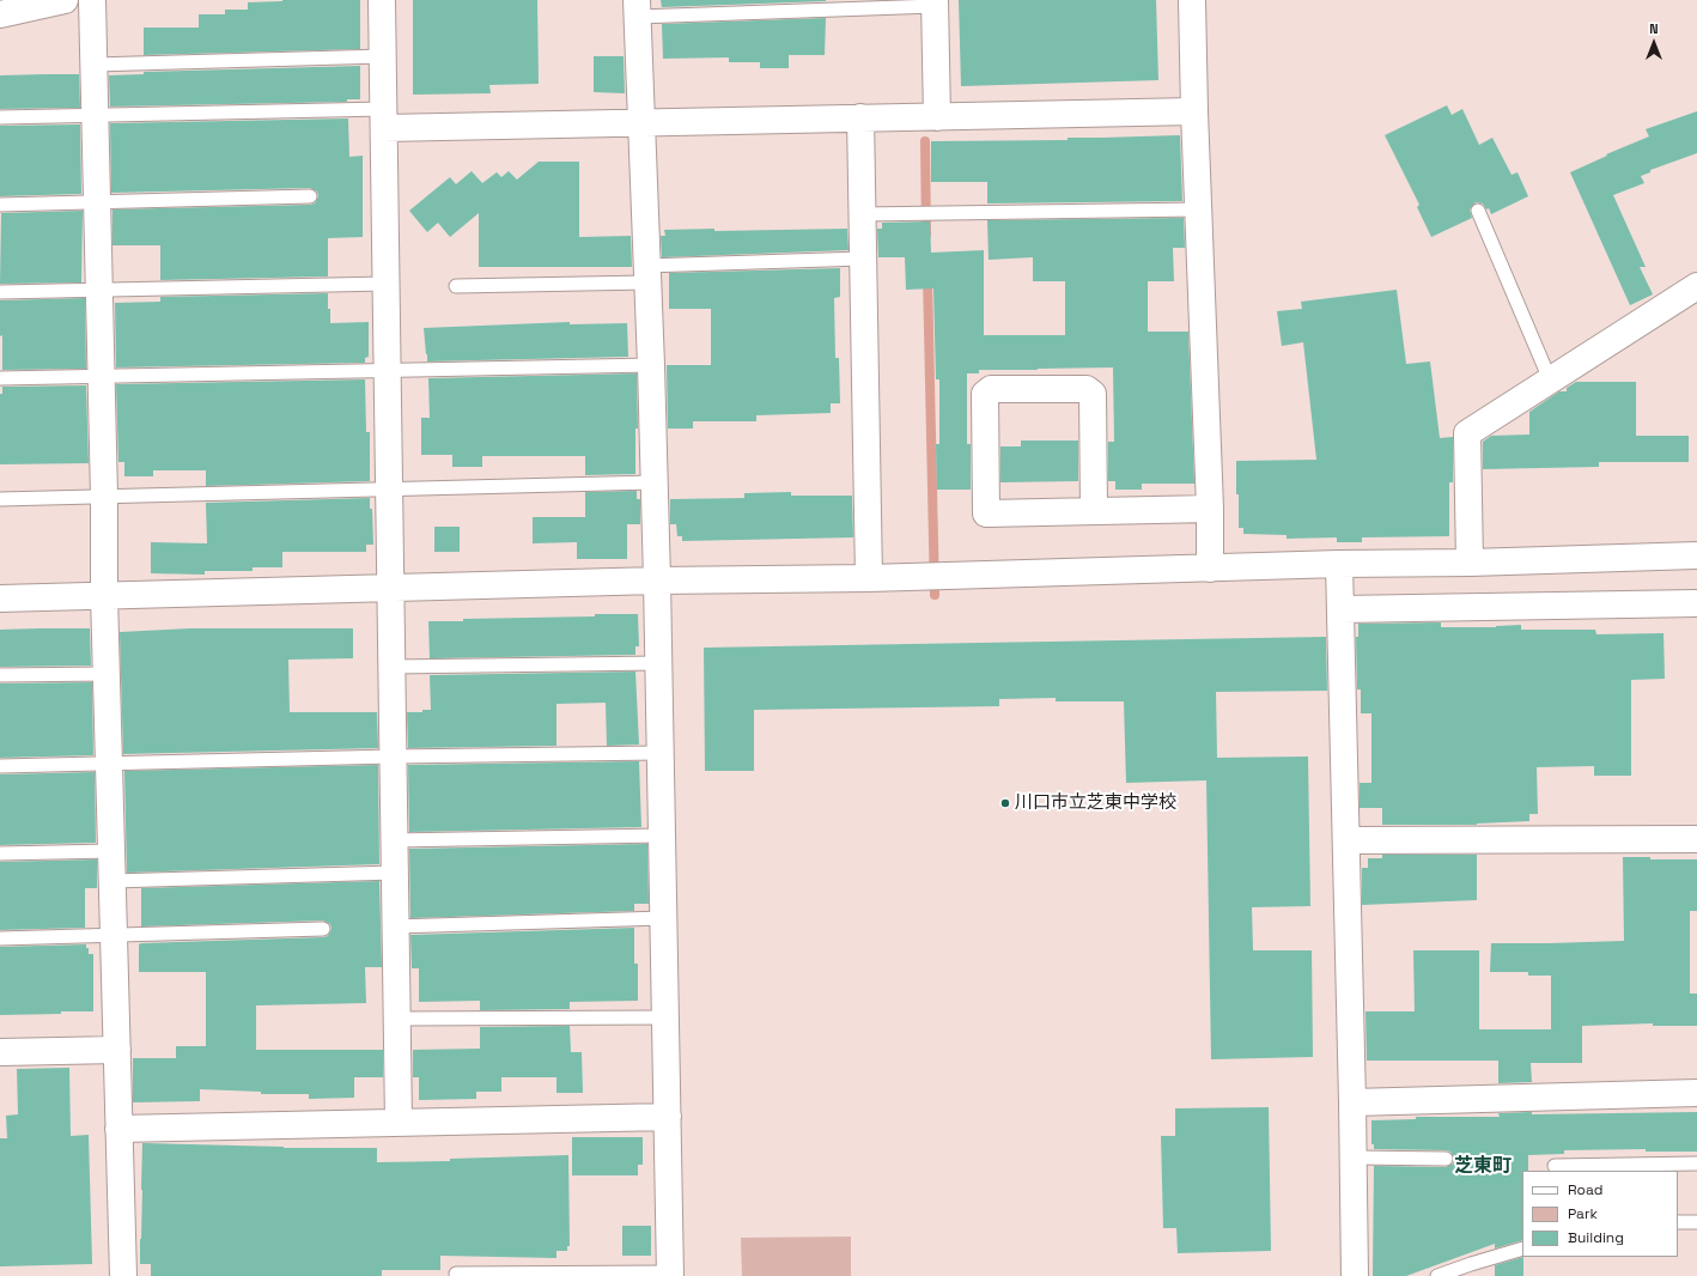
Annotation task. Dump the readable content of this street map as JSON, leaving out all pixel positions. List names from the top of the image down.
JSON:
{
  "districts": ["芝東町"],
  "places": ["川口市立芝東中学校"],
  "legend": ["Road", "Park", "Building"],
  "north": "top"
}
